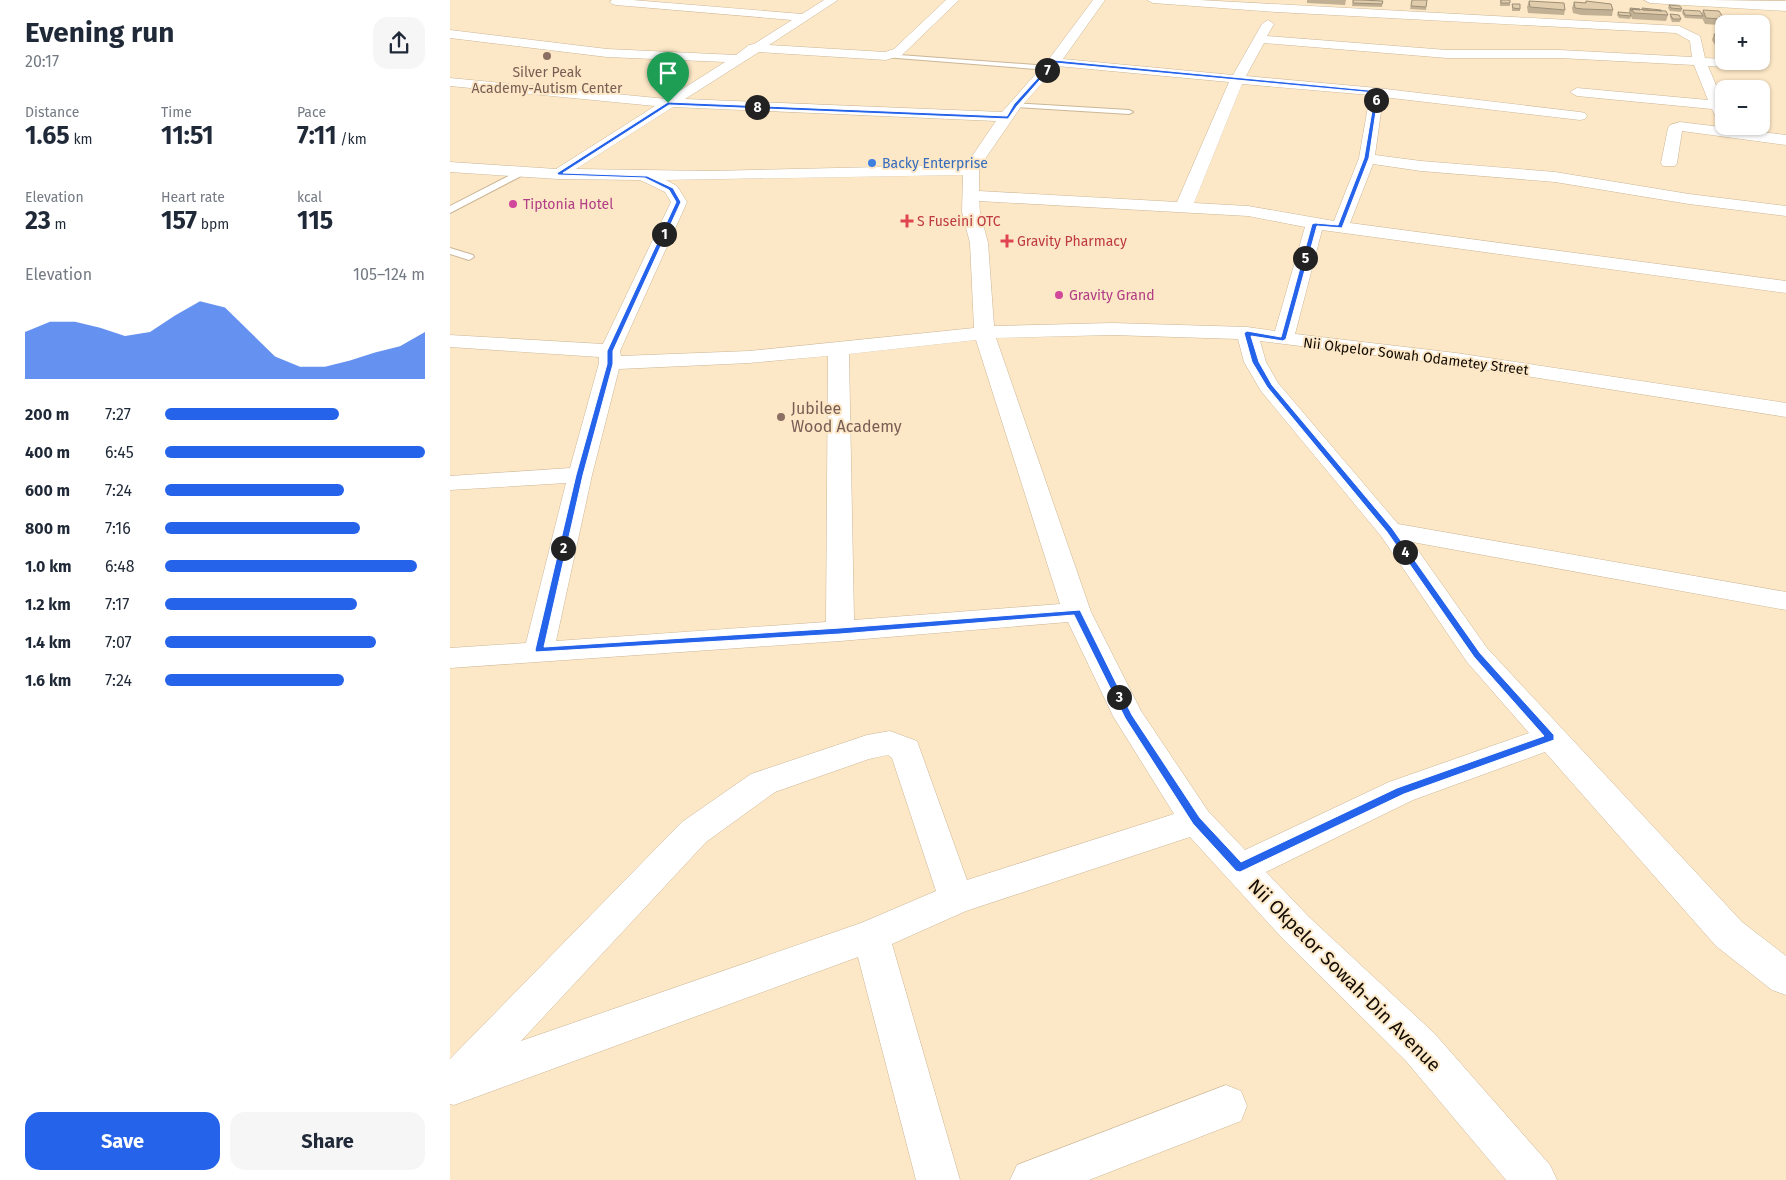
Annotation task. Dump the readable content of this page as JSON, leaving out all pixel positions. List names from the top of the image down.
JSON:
{
  "streets": {
    "street": ["Nii Okpelor Sowah Odametey Street", "Nii Okpelor Sowah-Din Avenue"]
  },
  "crossings": [
    ["Nii Okpelor Sowah Odametey Street", "Nii Okpelor Sowah-Din Avenue"]
  ],
  "places": {
    "other": [
      "Silver Peak Academy-Autism Center",
      "Backy Enterprise",
      "Tiptonia Hotel",
      "Gravity Grand",
      "Jubilee Wood Academy"
    ],
    "health": ["S Fuseini OTC", "Gravity Pharmacy"]
  },
  "page": {
    "heading": ["Evening run", "20:17"],
    "map_buttons": ["+", "−"],
    "pins": [
      "7",
      "6",
      "8",
      "1",
      "5",
      "2",
      "4",
      "3"
    ],
    "stats": [
      ["Distance", "1.65 km"],
      ["Time", "11:51"],
      ["Pace", "7:11 /km"],
      ["Elevation", "23 m"],
      ["Heart rate", "157 bpm"],
      ["kcal", "115"]
    ],
    "chart": ["Elevation", "105–124 m"],
    "list": [
      {
        "name": "200 m",
        "note": "7:27"
      },
      {
        "name": "400 m",
        "note": "6:45"
      },
      {
        "name": "600 m",
        "note": "7:24"
      },
      {
        "name": "800 m",
        "note": "7:16"
      },
      {
        "name": "1.0 km",
        "note": "6:48"
      },
      {
        "name": "1.2 km",
        "note": "7:17"
      },
      {
        "name": "1.4 km",
        "note": "7:07"
      },
      {
        "name": "1.6 km",
        "note": "7:24"
      }
    ],
    "buttons": ["Save", "Share"]
  }
}
